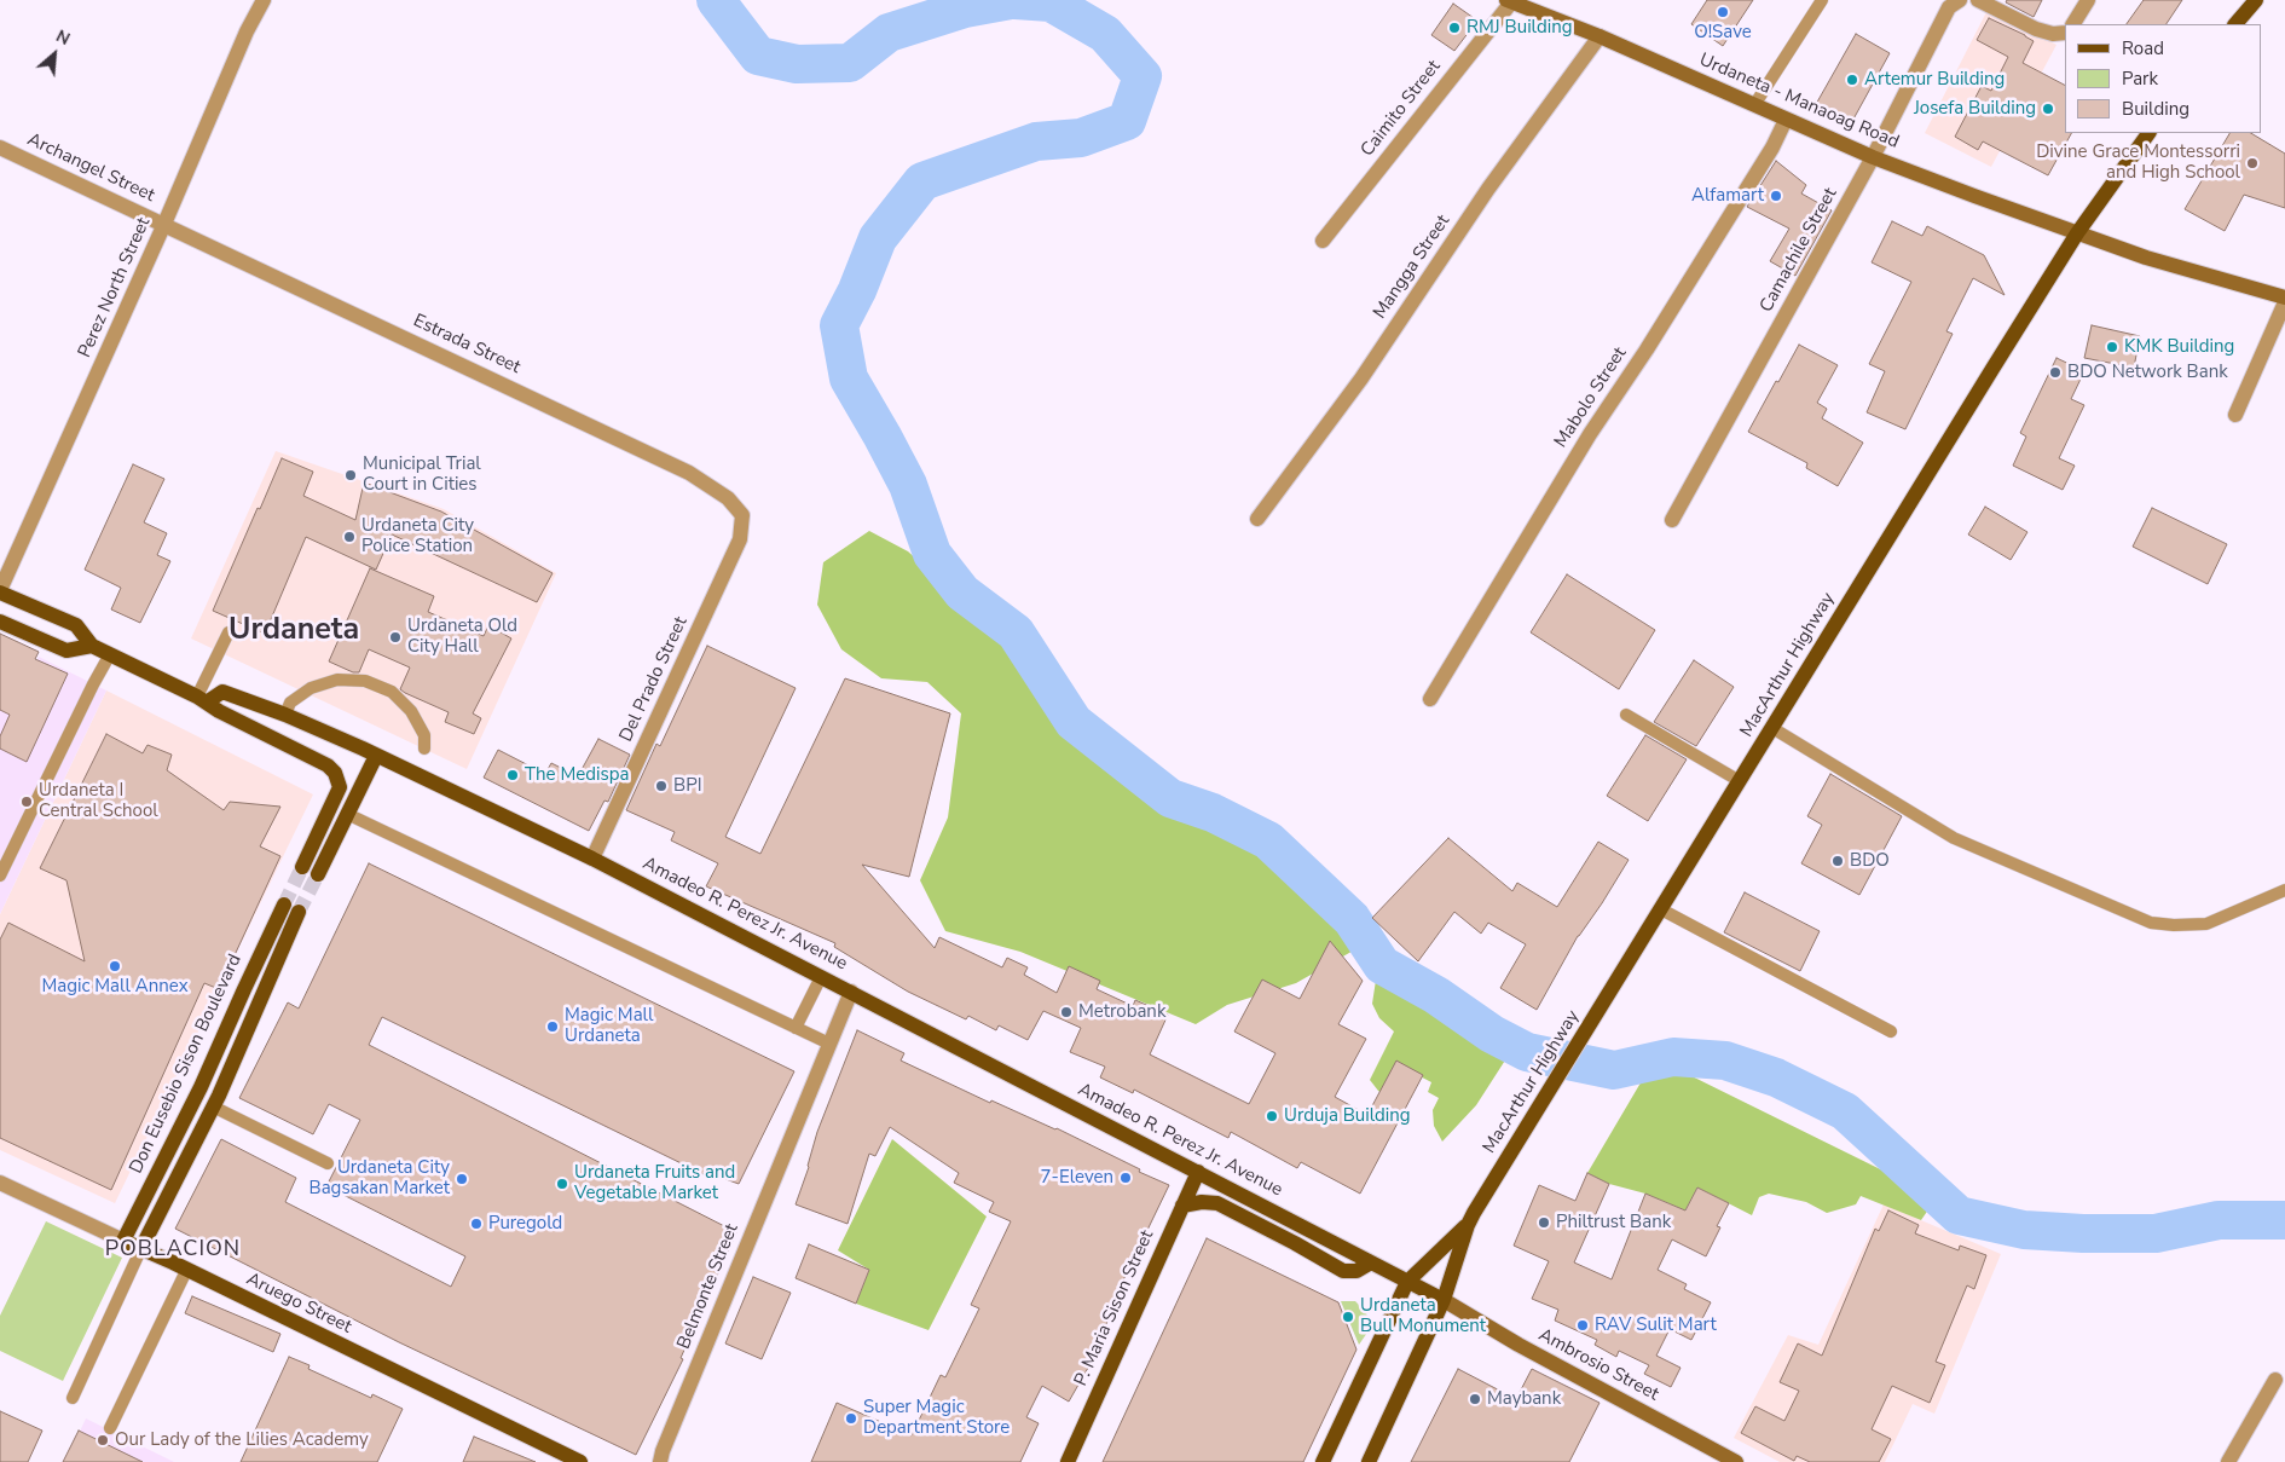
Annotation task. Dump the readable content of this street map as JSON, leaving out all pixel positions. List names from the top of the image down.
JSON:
{
  "streets": {
    "main road": [
      "Urdaneta - Manaoag Road",
      "MacArthur Highway",
      "Amadeo R. Perez Jr. Avenue",
      "Don Eusebio Sison Boulevard",
      "Aruego Street",
      "P. Maria Sison Street",
      "Ambrosio Street"
    ],
    "street": [
      "Caimito Street",
      "Archangel Street",
      "Camachile Street",
      "Mangga Street",
      "Perez North Street",
      "Estrada Street",
      "Mabolo Street",
      "Del Prado Street",
      "Belmonte Street"
    ]
  },
  "crossings": [
    ["Urdaneta - Manaoag Road", "Caimito Street"],
    ["Urdaneta - Manaoag Road", "Camachile Street"],
    ["Urdaneta - Manaoag Road", "Mangga Street"],
    ["Urdaneta - Manaoag Road", "Mabolo Street"],
    ["Urdaneta - Manaoag Road", "MacArthur Highway"],
    ["Archangel Street", "Perez North Street"],
    ["Archangel Street", "Estrada Street"],
    ["Perez North Street", "Estrada Street"],
    ["Estrada Street", "Del Prado Street"],
    ["MacArthur Highway", "Amadeo R. Perez Jr. Avenue"],
    ["MacArthur Highway", "Ambrosio Street"],
    ["Del Prado Street", "Amadeo R. Perez Jr. Avenue"],
    ["Amadeo R. Perez Jr. Avenue", "Belmonte Street"],
    ["Amadeo R. Perez Jr. Avenue", "P. Maria Sison Street"],
    ["Amadeo R. Perez Jr. Avenue", "Ambrosio Street"],
    ["Don Eusebio Sison Boulevard", "Aruego Street"]
  ],
  "districts": ["Urdaneta", "POBLACION"],
  "places": [
    "O!Save",
    "RMJ Building",
    "Artemur Building",
    "Josefa Building",
    "Divine Grace Montessorri and High School",
    "Alfamart",
    "KMK Building",
    "BDO Network Bank",
    "Municipal Trial Court in Cities",
    "Urdaneta City Police Station",
    "Urdaneta Old City Hall",
    "The Medispa",
    "BPI",
    "Urdaneta I Central School",
    "BDO",
    "Magic Mall Annex",
    "Metrobank",
    "Magic Mall Urdaneta",
    "Urduja Building",
    "7-Eleven",
    "Urdaneta City Bagsakan Market",
    "Urdaneta Fruits and Vegetable Market",
    "Philtrust Bank",
    "Puregold",
    "Urdaneta Bull Monument",
    "RAV Sulit Mart",
    "Maybank",
    "Super Magic Department Store",
    "Our Lady of the Lilies Academy"
  ],
  "legend": ["Road", "Park", "Building"],
  "north": "top right"
}
